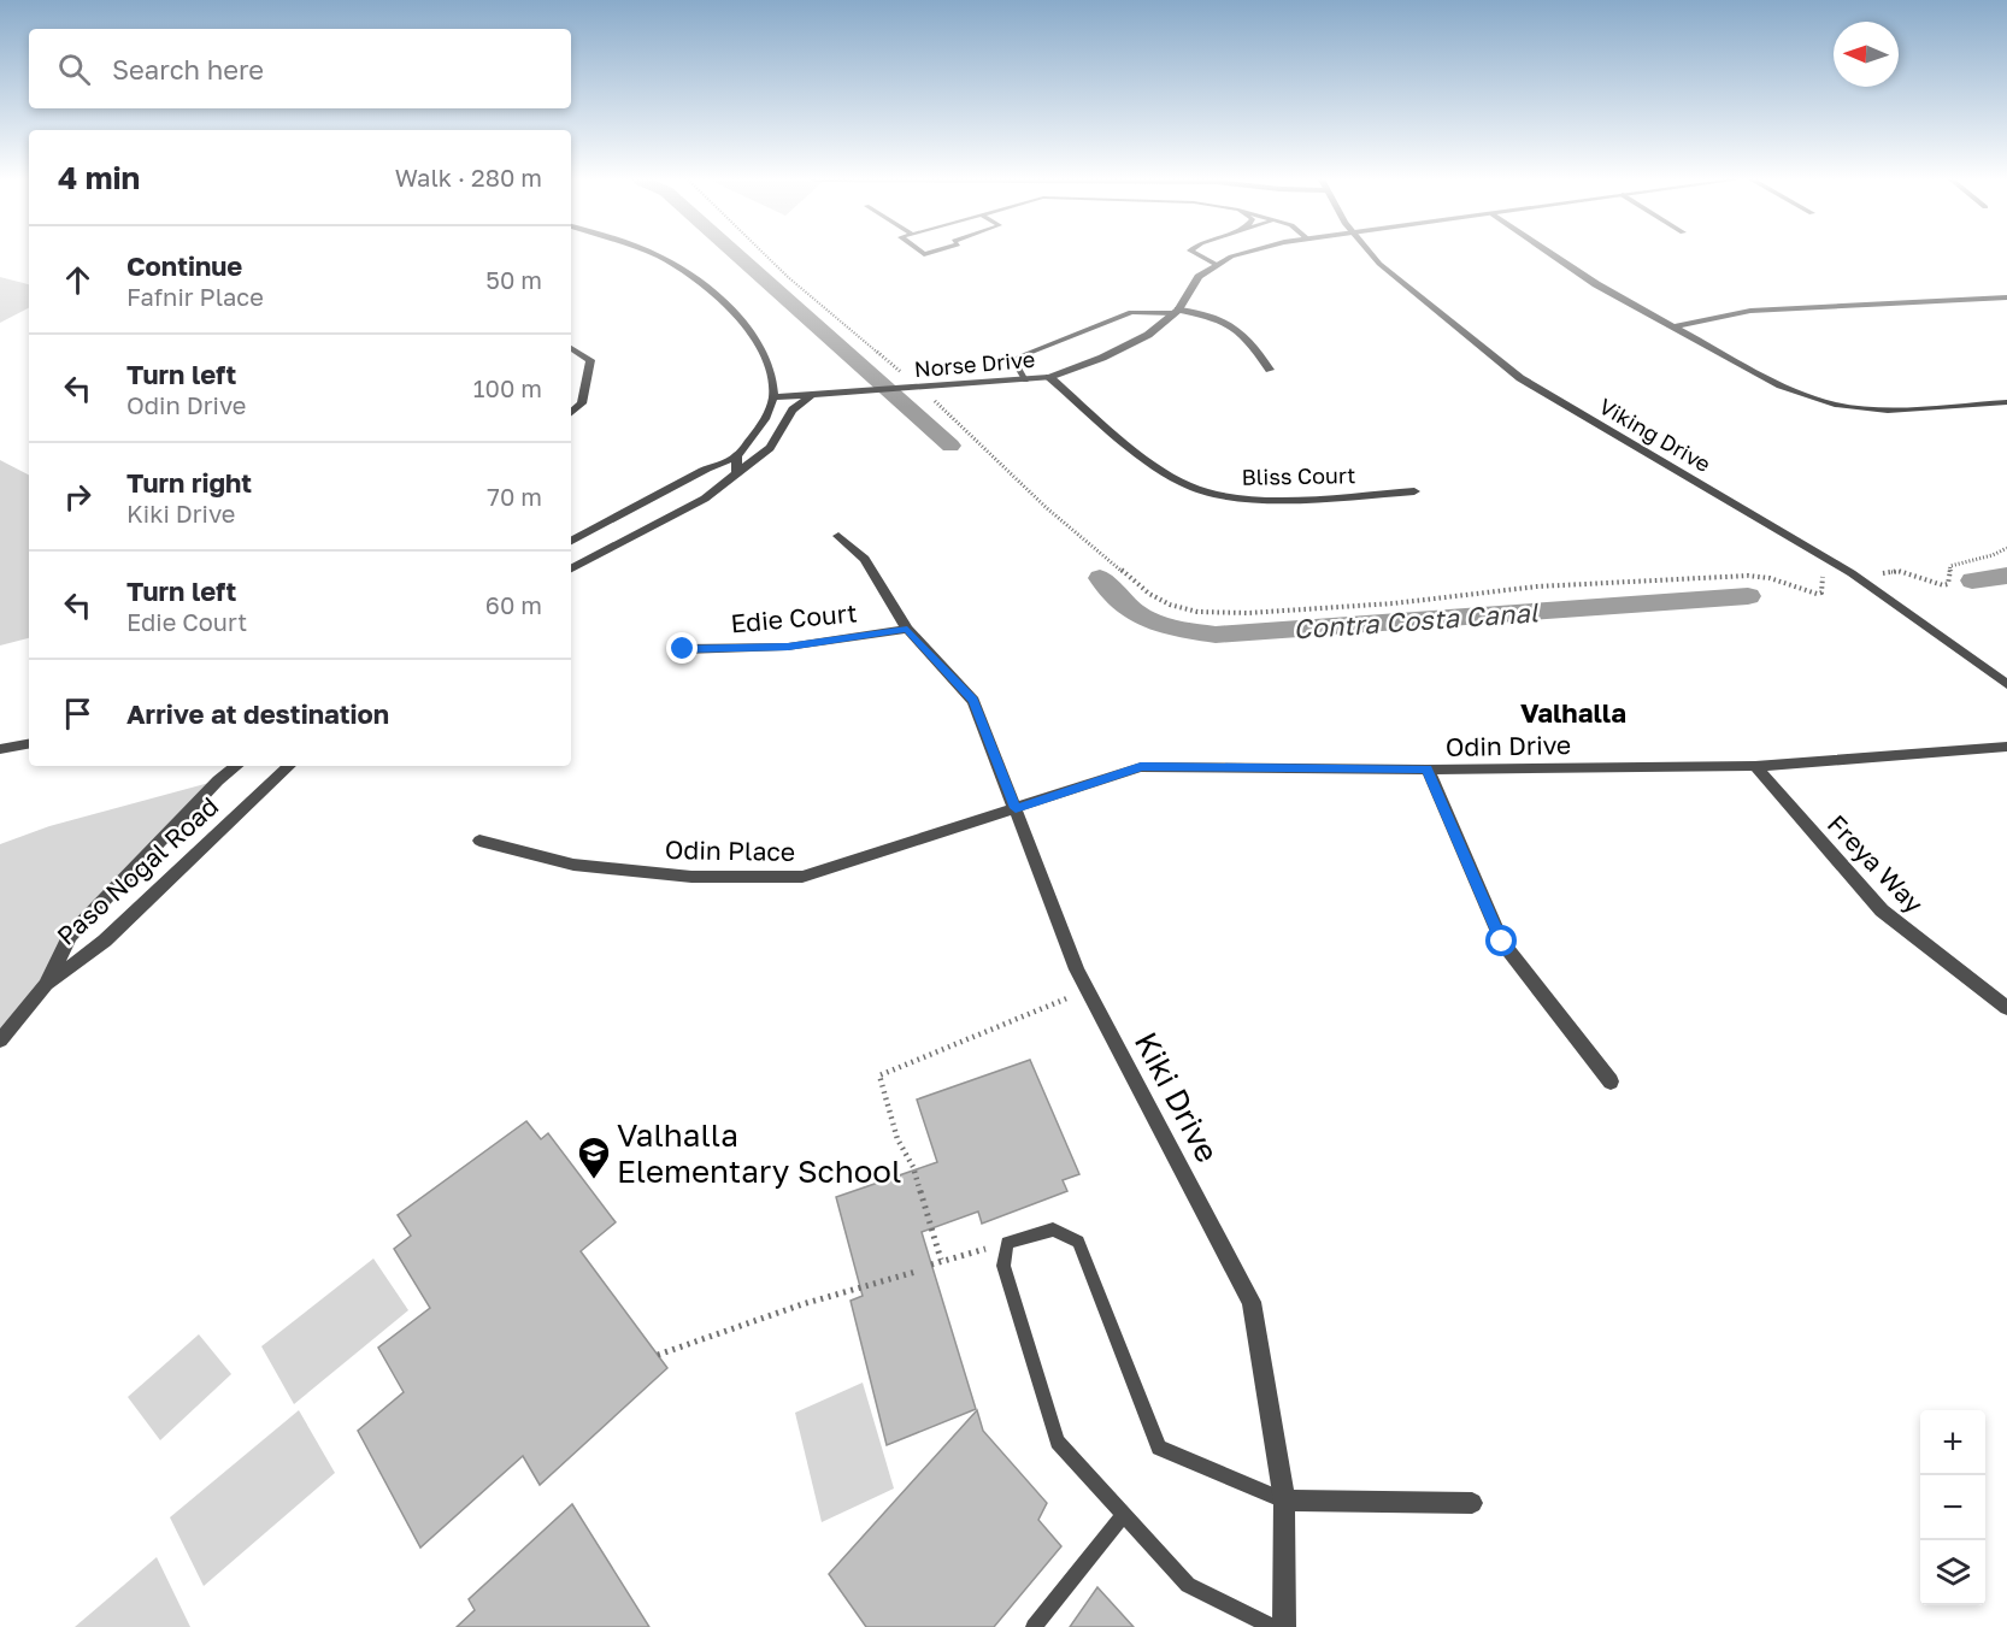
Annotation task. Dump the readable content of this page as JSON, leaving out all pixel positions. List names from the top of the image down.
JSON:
{
  "streets": {
    "street": [
      "Norse Drive",
      "Viking Drive",
      "Bliss Court",
      "Edie Court",
      "Odin Drive",
      "Odin Place",
      "Freya Way",
      "Paso Nogal Road",
      "Kiki Drive"
    ]
  },
  "crossings": [
    ["Norse Drive", "Bliss Court"],
    ["Edie Court", "Kiki Drive"],
    ["Odin Drive", "Odin Place"],
    ["Odin Drive", "Freya Way"],
    ["Odin Drive", "Kiki Drive"],
    ["Odin Place", "Kiki Drive"]
  ],
  "districts": ["Valhalla"],
  "water": ["Contra Costa Canal"],
  "places": {
    "school or university": ["Valhalla Elementary School"]
  },
  "north": "left",
  "page": {
    "search": "Search here",
    "heading": ["4 min", "Walk · 280 m"],
    "list": [
      ["Continue", "Fafnir Place", "50 m"],
      ["Turn left", "Odin Drive", "100 m"],
      ["Turn right", "Kiki Drive", "70 m"],
      ["Turn left", "Edie Court", "60 m"],
      "Arrive at destination"
    ],
    "map_buttons": ["+", "−"]
  }
}
